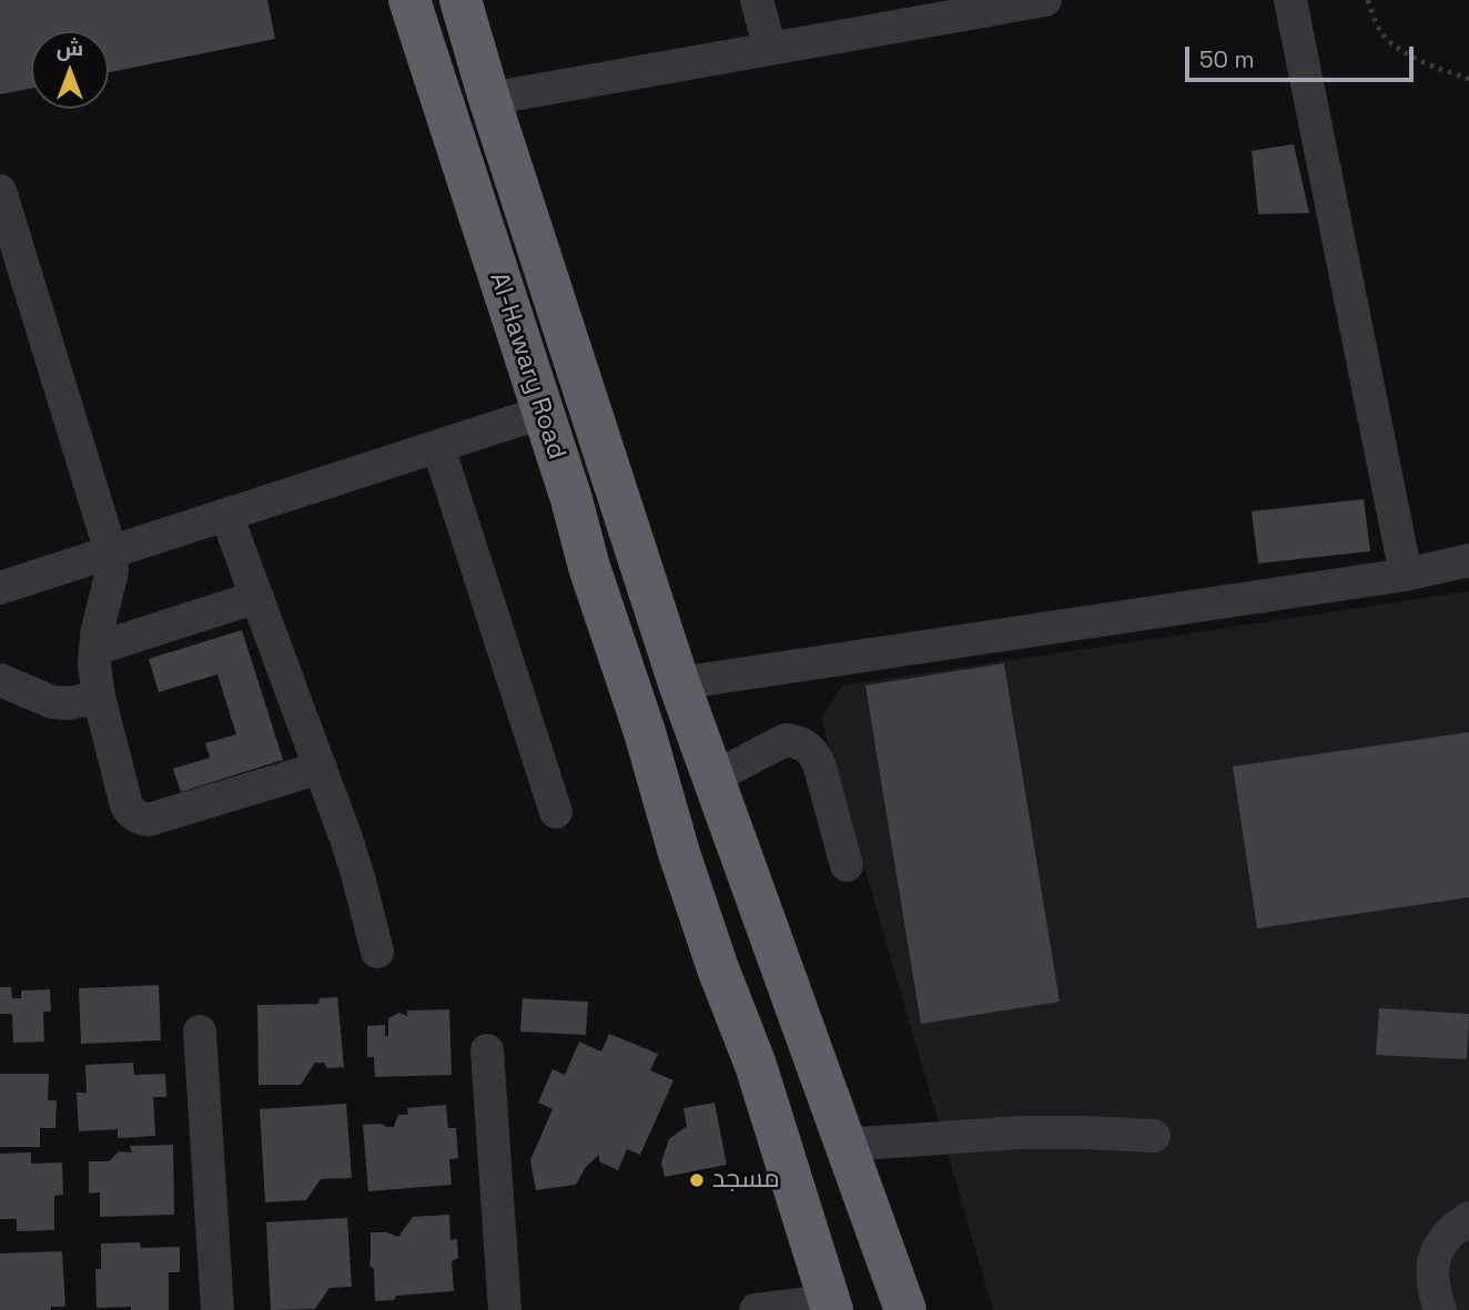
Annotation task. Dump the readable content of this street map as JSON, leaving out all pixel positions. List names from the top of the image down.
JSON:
{
  "streets": {
    "highway": ["Al-Hawary Road"]
  },
  "places": ["مسجد"],
  "scale_bar": "50 m",
  "north": "top"
}
